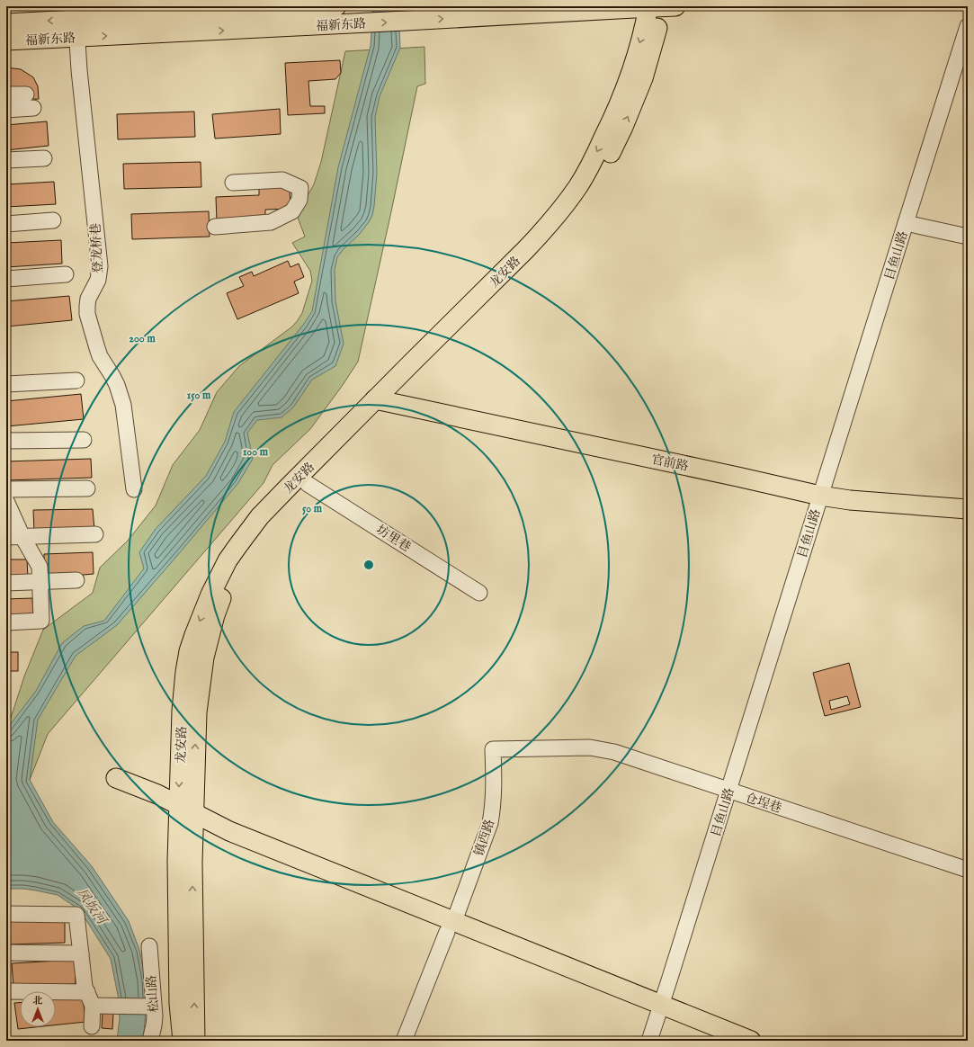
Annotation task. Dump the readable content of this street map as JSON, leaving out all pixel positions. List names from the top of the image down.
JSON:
{
  "streets": {
    "main road": ["福新东路", "龙安路", "官前路"],
    "street": [
      "登龙桥巷",
      "目鱼山路",
      "坊里巷",
      "仓埕巷",
      "镇西路",
      "松山路"
    ]
  },
  "crossings": [
    ["福新东路", "登龙桥巷"],
    ["福新东路", "龙安路"],
    ["目鱼山路", "官前路"],
    ["目鱼山路", "仓埕巷"],
    ["龙安路", "官前路"],
    ["龙安路", "坊里巷"],
    ["仓埕巷", "镇西路"]
  ],
  "water": ["凤坂河"],
  "north": "top",
  "rings": [
    "200 m",
    "150 m",
    "100 m",
    "50 m"
  ]
}
